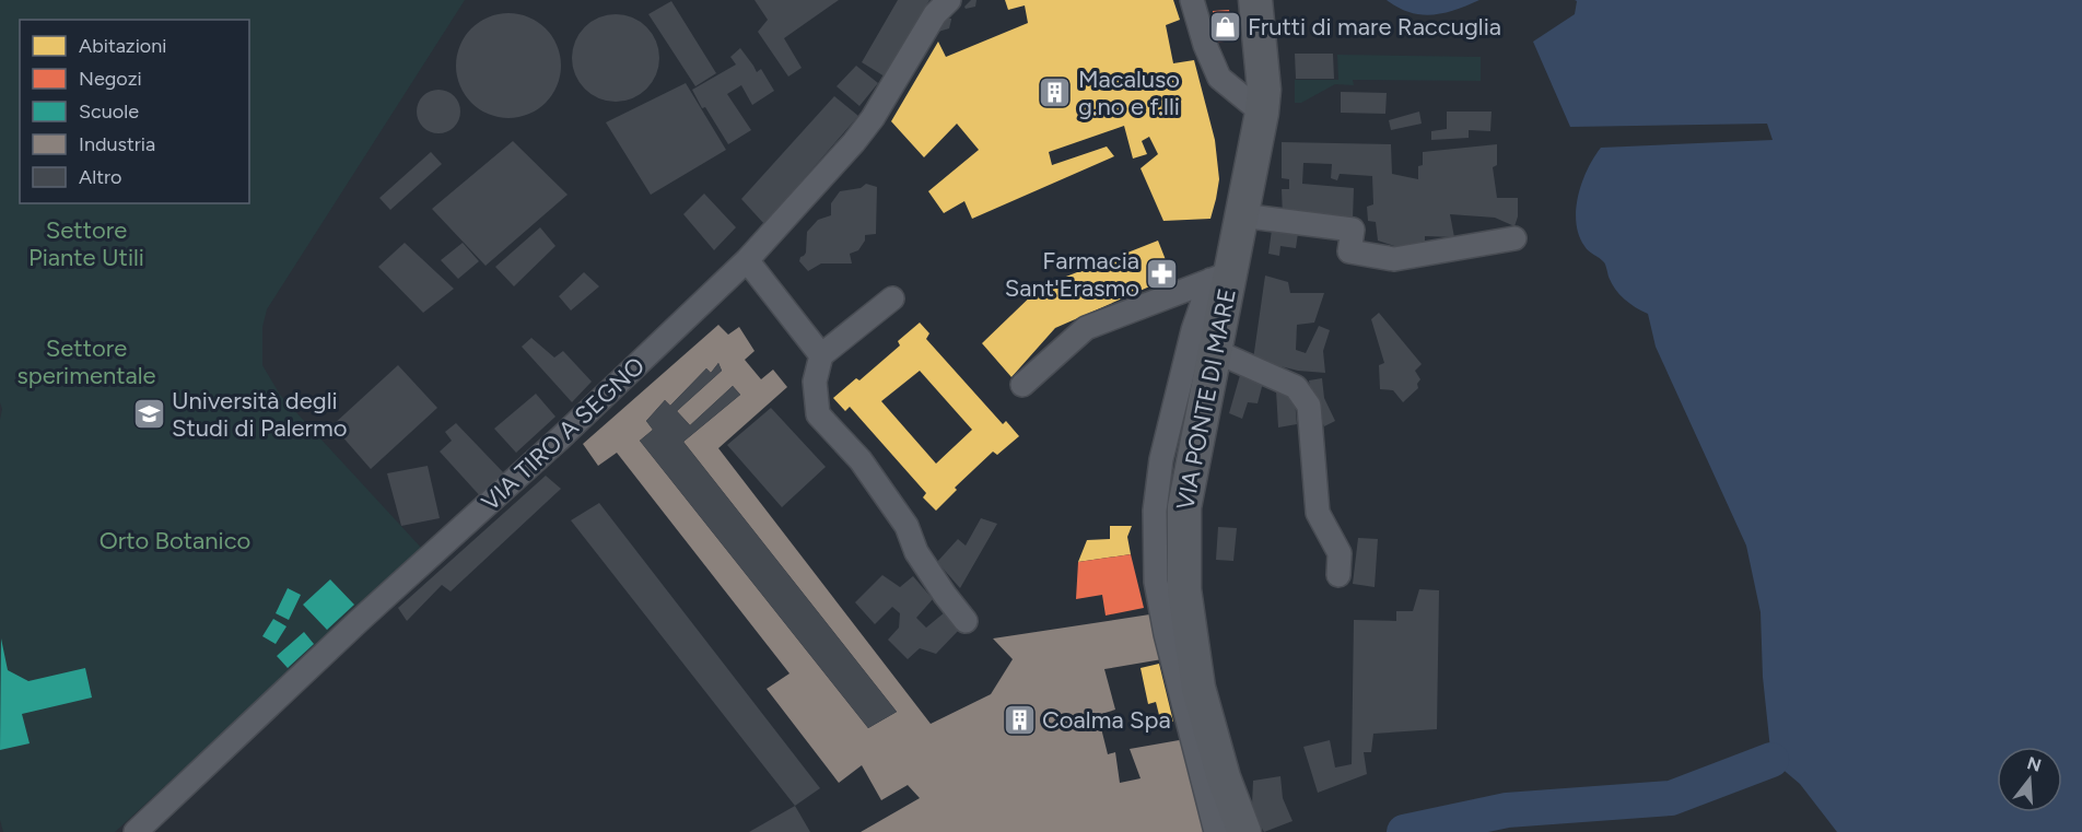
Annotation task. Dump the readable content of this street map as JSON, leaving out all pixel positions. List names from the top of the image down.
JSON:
{
  "streets": {
    "main road": ["VIA PONTE DI MARE"],
    "street": ["VIA TIRO A SEGNO"]
  },
  "parks": ["Settore Piante Utili", "Settore sperimentale", "Orto Botanico"],
  "places": {
    "shop": ["Frutti di mare Raccuglia"],
    "building": ["Macaluso g.no e f.lli", "Coalma Spa"],
    "pharmacy": ["Farmacia Sant'Erasmo"],
    "school or university": ["Università degli Studi di Palermo"]
  },
  "legend": [
    "Abitazioni",
    "Negozi",
    "Scuole",
    "Industria",
    "Altro"
  ],
  "north": "top"
}
